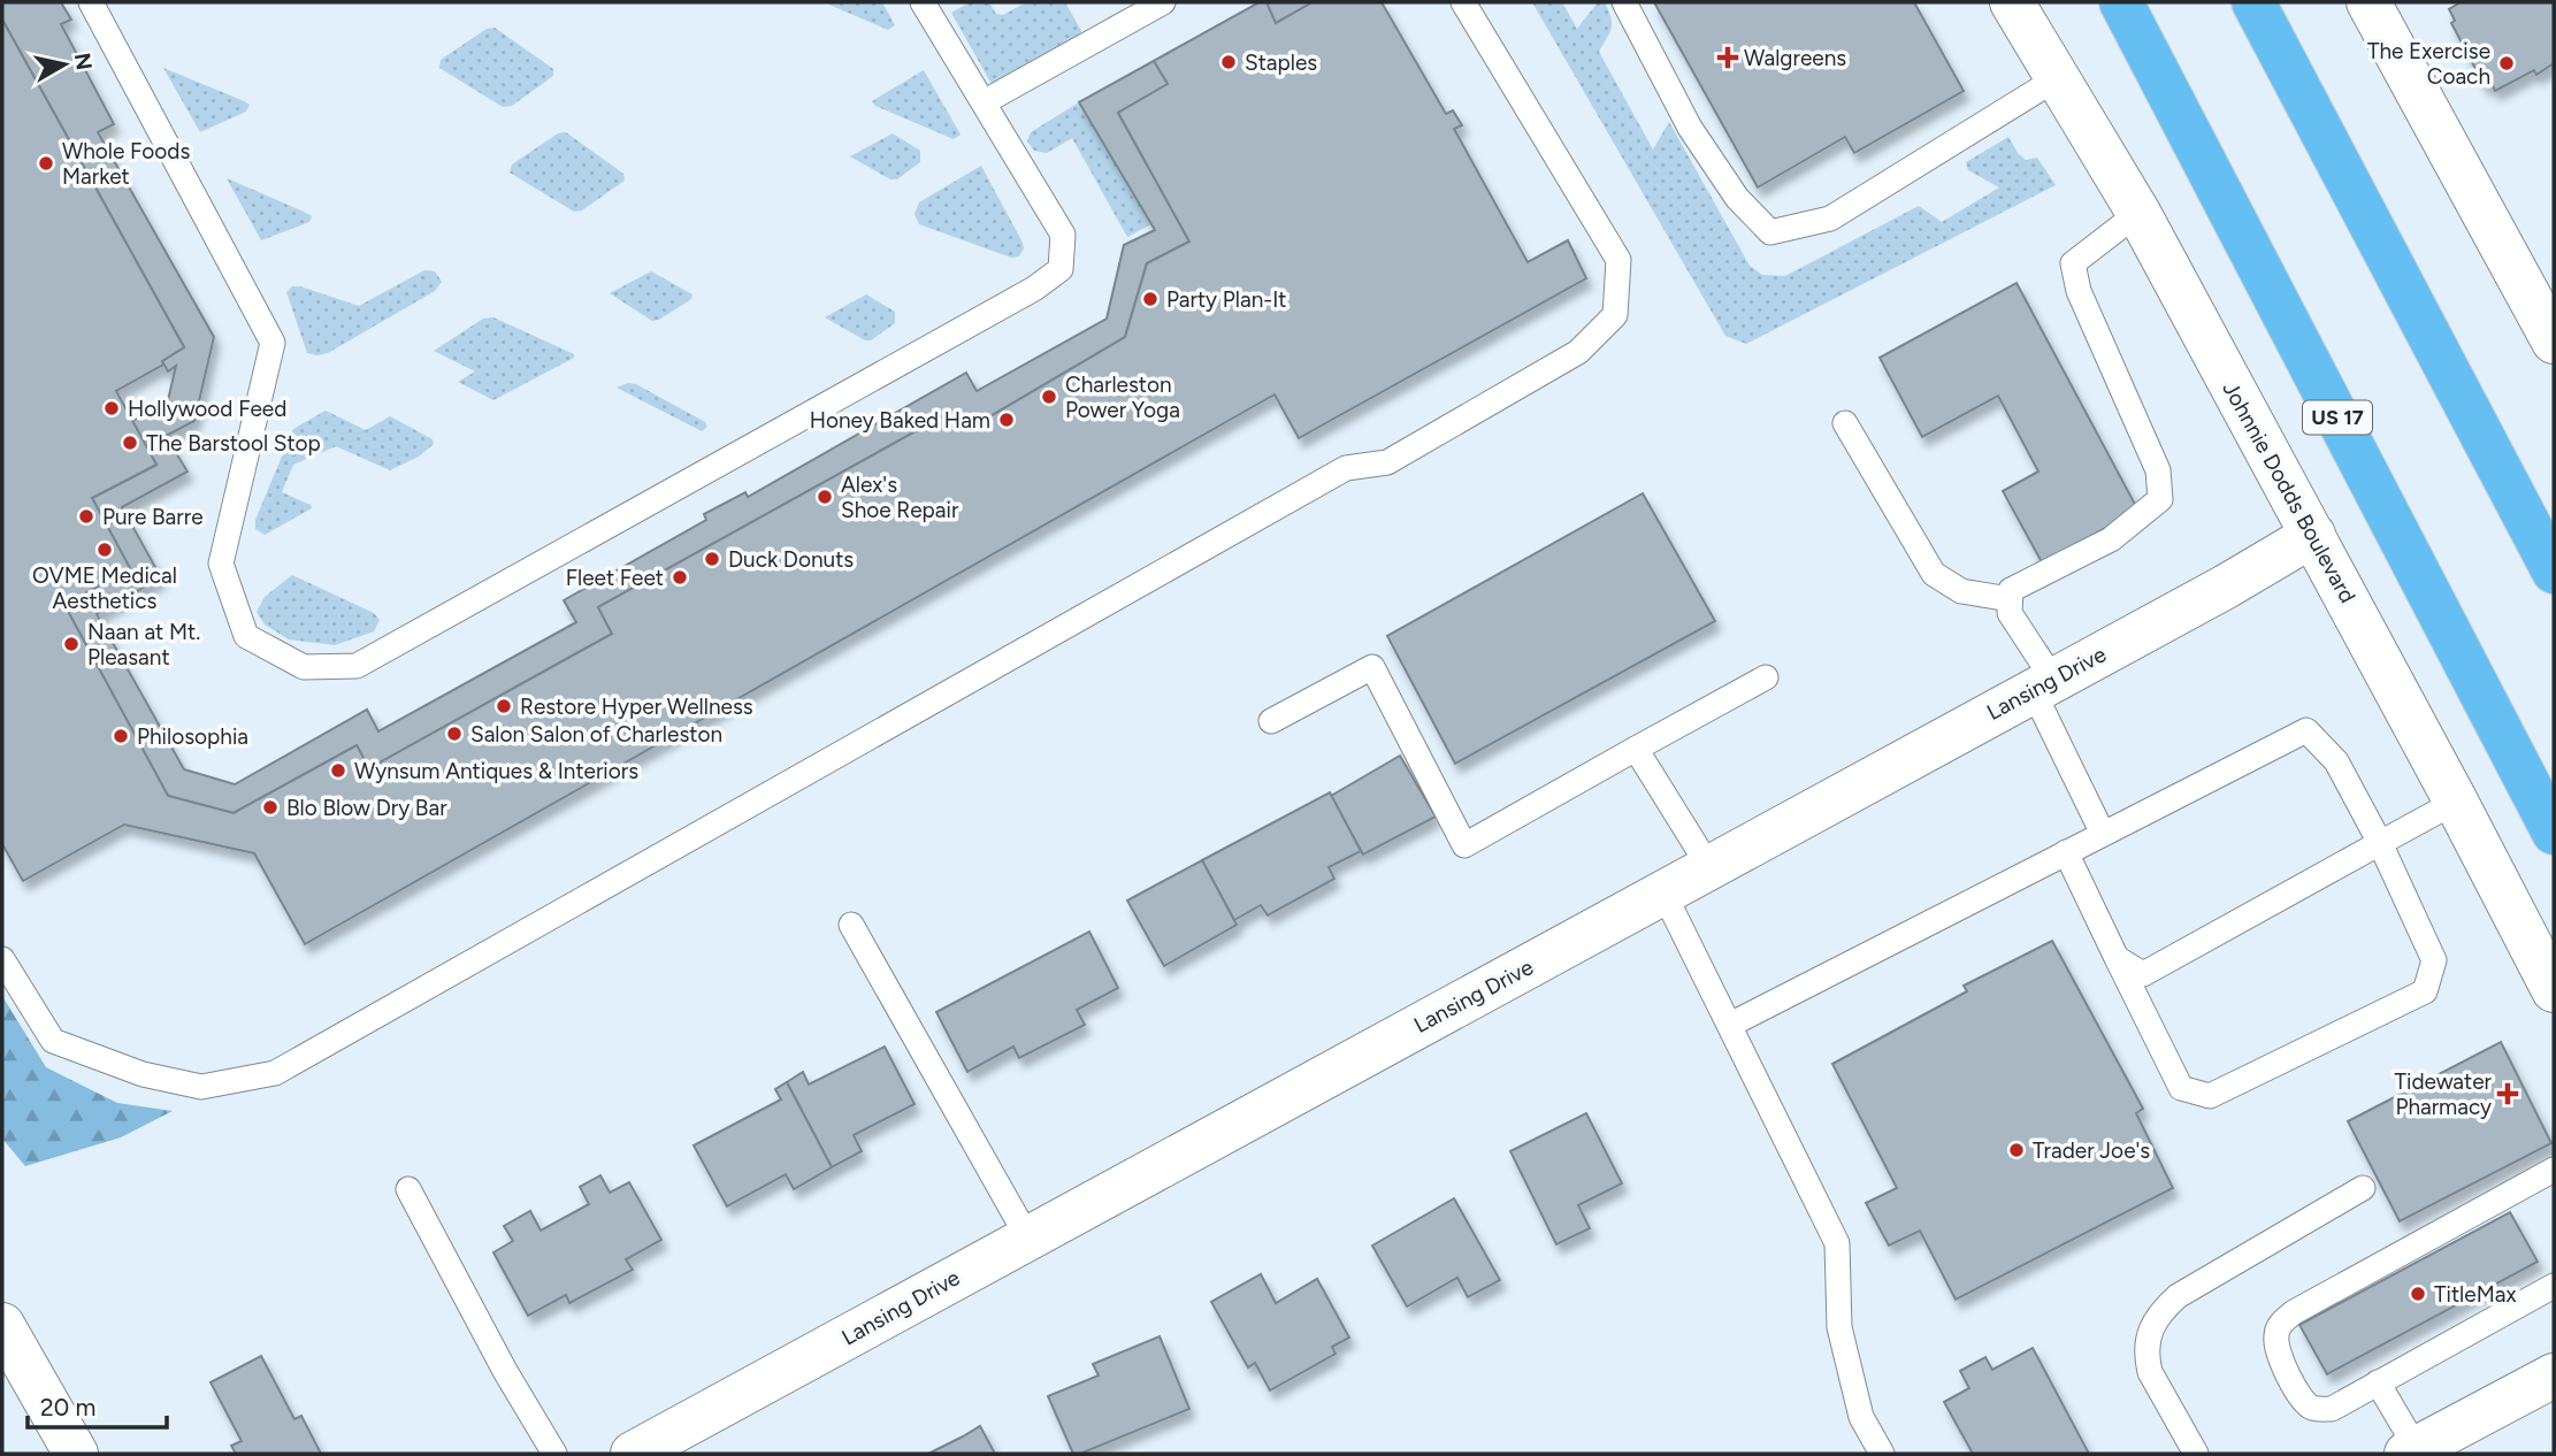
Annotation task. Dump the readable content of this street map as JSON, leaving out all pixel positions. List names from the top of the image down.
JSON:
{
  "streets": {
    "highway": ["US 17"],
    "street": ["Johnnie Dodds Boulevard", "Lansing Drive"]
  },
  "crossings": [
    ["Johnnie Dodds Boulevard", "Lansing Drive"]
  ],
  "places": {
    "health": ["Walgreens", "Tidewater Pharmacy"],
    "other": [
      "Staples",
      "The Exercise Coach",
      "Whole Foods Market",
      "Party Plan-It",
      "Charleston Power Yoga",
      "Hollywood Feed",
      "Honey Baked Ham",
      "The Barstool Stop",
      "Alex's Shoe Repair",
      "Pure Barre",
      "OVME Medical Aesthetics",
      "Duck Donuts",
      "Fleet Feet",
      "Naan at Mt. Pleasant",
      "Restore Hyper Wellness",
      "Salon Salon of Charleston",
      "Philosophia",
      "Wynsum Antiques & Interiors",
      "Blo Blow Dry Bar",
      "Trader Joe's",
      "TitleMax"
    ]
  },
  "scale_bar": "20 m",
  "north": "right"
}
